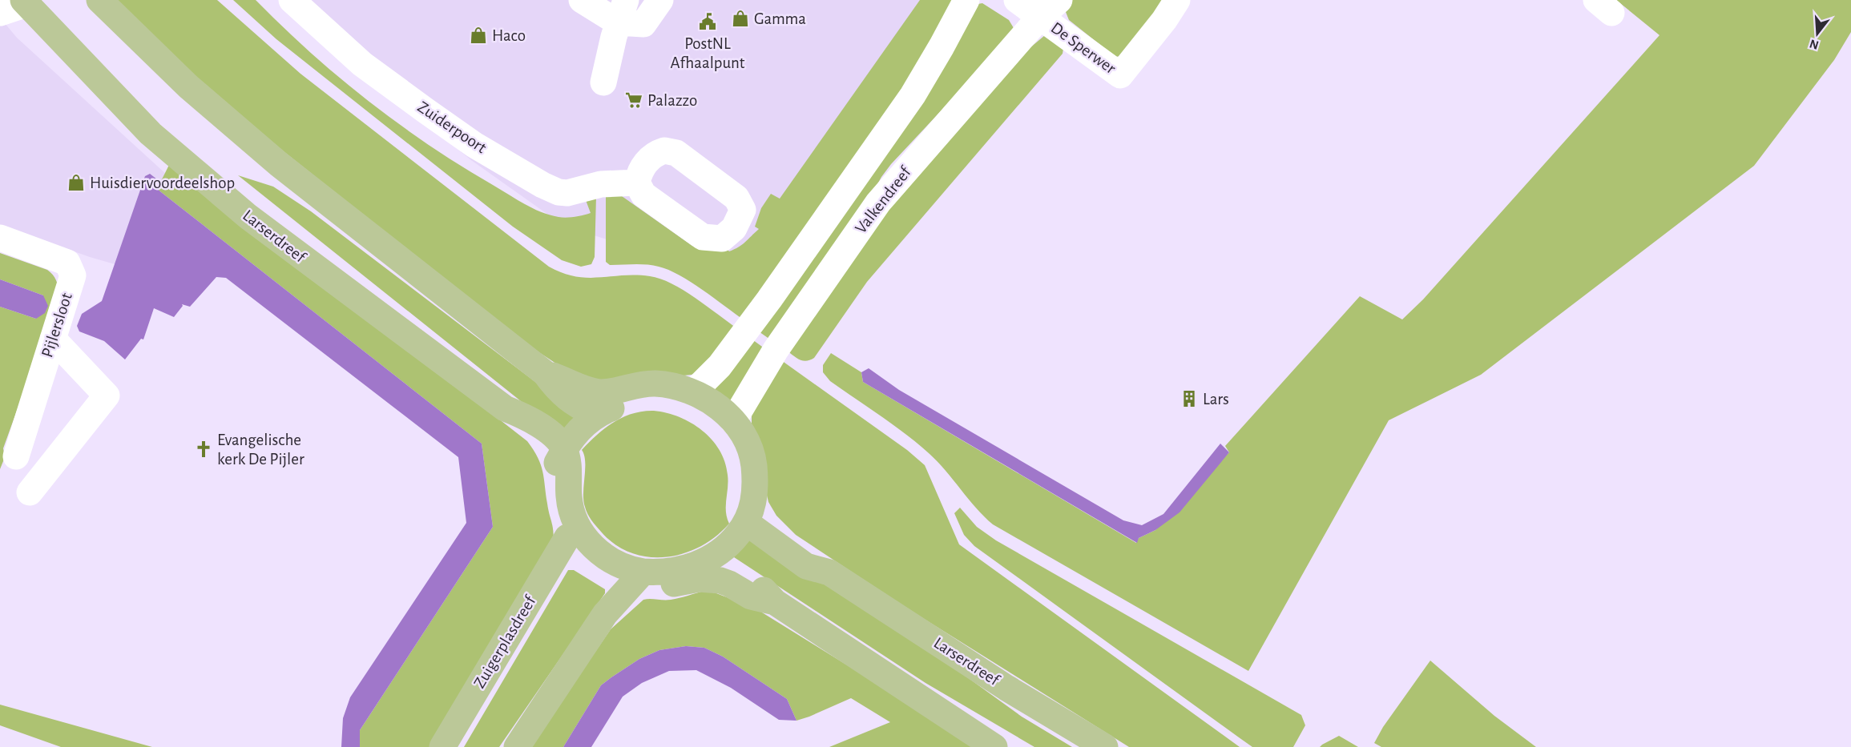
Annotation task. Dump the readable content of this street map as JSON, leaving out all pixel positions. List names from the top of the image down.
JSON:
{
  "streets": {
    "main road": ["Larserdreef", "Zuigerplasdreef"],
    "street": [
      "De Sperwer",
      "Zuiderpoort",
      "Valkendreef",
      "Pijlersloot"
    ]
  },
  "crossings": [
    ["De Sperwer", "Valkendreef"]
  ],
  "places": {
    "shop": ["Gamma", "Haco", "Huisdiervoordeelshop"],
    "public building": ["PostNL Afhaalpunt"],
    "supermarket": ["Palazzo"],
    "building": ["Lars"],
    "church": ["Evangelische kerk De Pijler"]
  },
  "north": "bottom"
}
